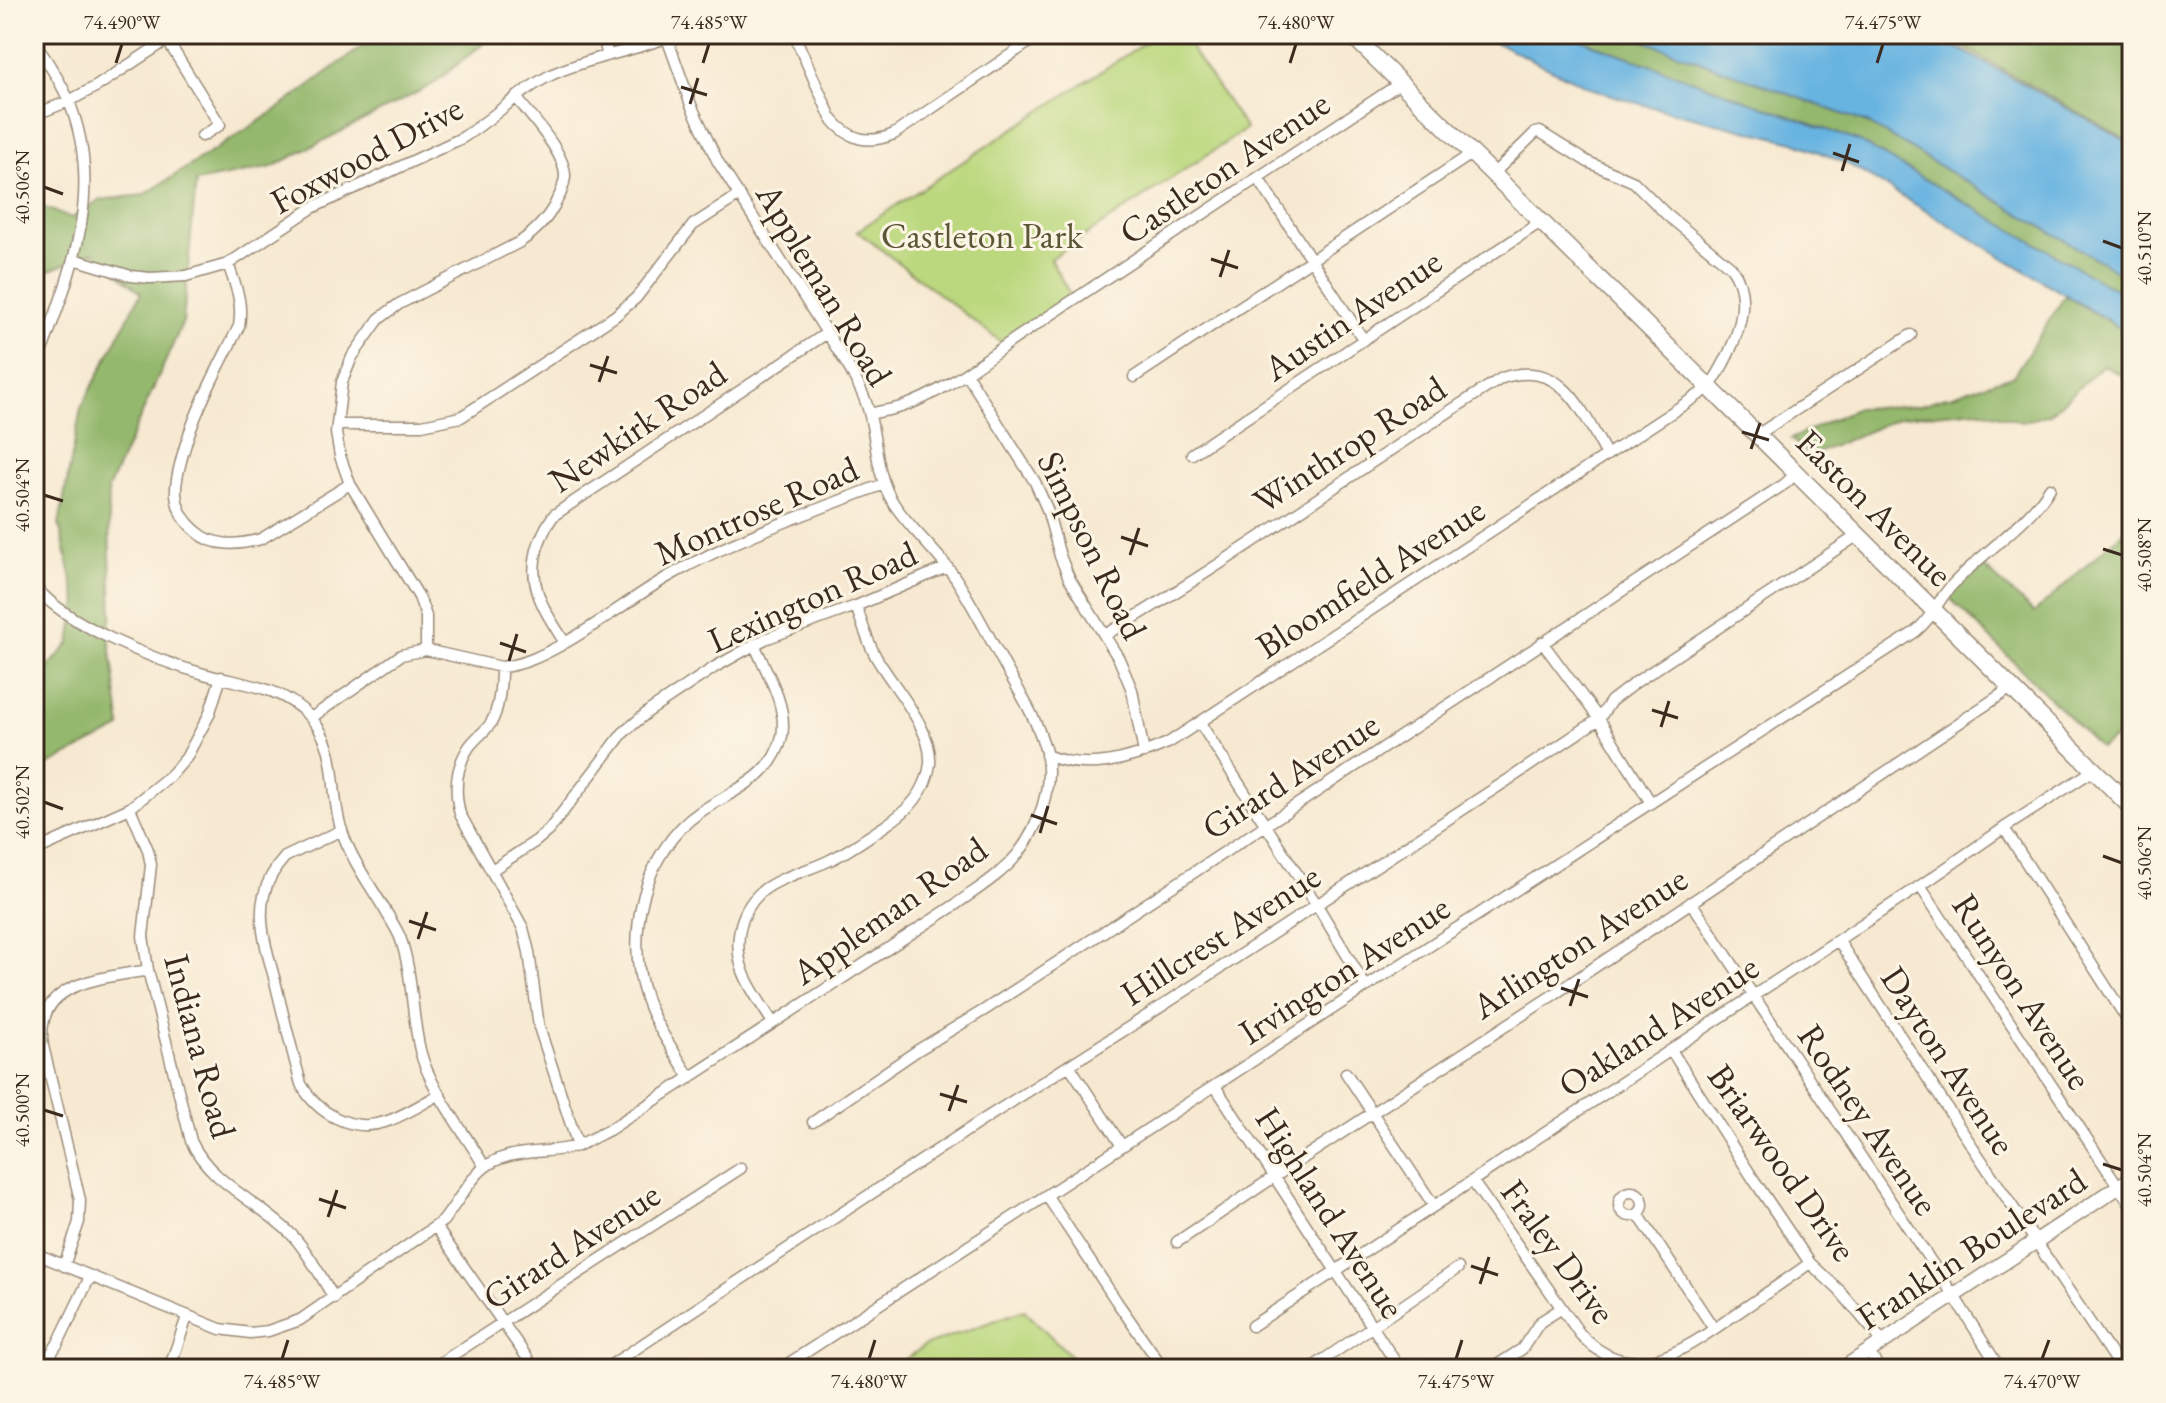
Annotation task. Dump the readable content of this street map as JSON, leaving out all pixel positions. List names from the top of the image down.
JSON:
{
  "streets": {
    "main road": ["Easton Avenue"],
    "street": [
      "Foxwood Drive",
      "Castleton Avenue",
      "Appleman Road",
      "Austin Avenue",
      "Newkirk Road",
      "Winthrop Road",
      "Montrose Road",
      "Simpson Road",
      "Bloomfield Avenue",
      "Lexington Road",
      "Girard Avenue",
      "Hillcrest Avenue",
      "Arlington Avenue",
      "Irvington Avenue",
      "Runyon Avenue",
      "Oakland Avenue",
      "Indiana Road",
      "Dayton Avenue",
      "Rodney Avenue",
      "Briarwood Drive",
      "Highland Avenue",
      "Franklin Boulevard",
      "Fraley Drive"
    ]
  },
  "crossings": [
    ["Foxwood Drive", "Appleman Road"],
    ["Castleton Avenue", "Appleman Road"],
    ["Castleton Avenue", "Easton Avenue"],
    ["Castleton Avenue", "Simpson Road"],
    ["Appleman Road", "Newkirk Road"],
    ["Appleman Road", "Montrose Road"],
    ["Appleman Road", "Bloomfield Avenue"],
    ["Appleman Road", "Lexington Road"],
    ["Austin Avenue", "Easton Avenue"],
    ["Newkirk Road", "Montrose Road"],
    ["Winthrop Road", "Simpson Road"],
    ["Winthrop Road", "Bloomfield Avenue"],
    ["Easton Avenue", "Bloomfield Avenue"],
    ["Easton Avenue", "Girard Avenue"],
    ["Easton Avenue", "Hillcrest Avenue"],
    ["Easton Avenue", "Arlington Avenue"],
    ["Easton Avenue", "Irvington Avenue"],
    ["Easton Avenue", "Oakland Avenue"],
    ["Simpson Road", "Bloomfield Avenue"],
    ["Arlington Avenue", "Rodney Avenue"],
    ["Arlington Avenue", "Highland Avenue"],
    ["Irvington Avenue", "Highland Avenue"],
    ["Runyon Avenue", "Oakland Avenue"],
    ["Runyon Avenue", "Franklin Boulevard"],
    ["Oakland Avenue", "Dayton Avenue"],
    ["Oakland Avenue", "Rodney Avenue"],
    ["Oakland Avenue", "Briarwood Drive"],
    ["Oakland Avenue", "Highland Avenue"],
    ["Oakland Avenue", "Fraley Drive"],
    ["Dayton Avenue", "Franklin Boulevard"],
    ["Rodney Avenue", "Franklin Boulevard"],
    ["Briarwood Drive", "Franklin Boulevard"],
    ["Briarwood Drive", "Fraley Drive"]
  ],
  "parks": ["Castleton Park"],
  "coordinates": [
    "74.490°W",
    "74.485°W",
    "74.480°W",
    "74.475°W",
    "40.506°N",
    "40.510°N",
    "40.504°N",
    "40.508°N",
    "40.502°N",
    "40.500°N",
    "74.470°W"
  ]
}
